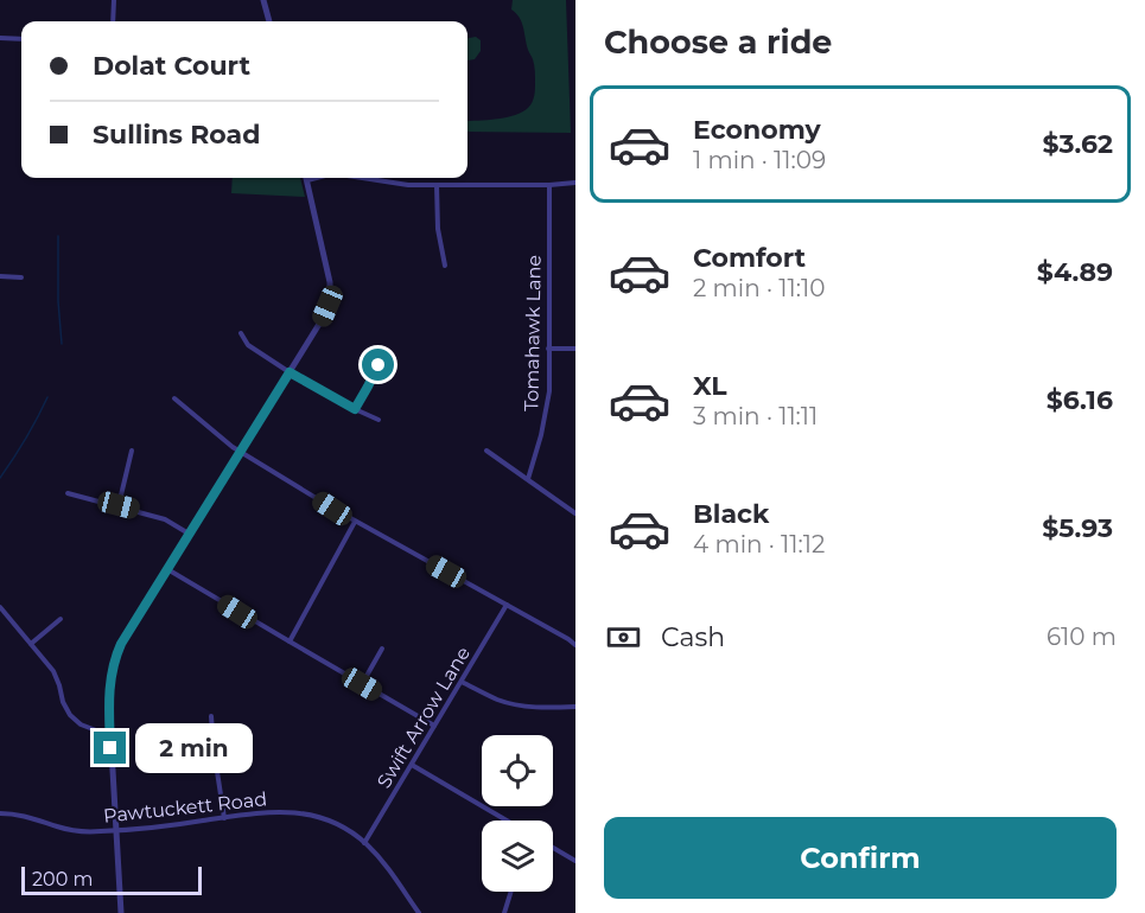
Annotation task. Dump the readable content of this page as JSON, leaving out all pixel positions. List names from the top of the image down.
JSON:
{
  "streets": {
    "street": ["Tomahawk Lane", "Swift Arrow Lane", "Pawtuckett Road"]
  },
  "crossings": [
    ["Swift Arrow Lane", "Pawtuckett Road"]
  ],
  "scale_bar": "200 m",
  "page": {
    "heading": "Choose a ride",
    "banner": ["Dolat Court", "Sullins Road"],
    "list": [
      {
        "name": "Economy",
        "note": "1 min · 11:09",
        "value": "$3.62"
      },
      {
        "name": "Comfort",
        "note": "2 min · 11:10",
        "value": "$4.89"
      },
      {
        "name": "XL",
        "note": "3 min · 11:11",
        "value": "$6.16"
      },
      {
        "name": "Black",
        "note": "4 min · 11:12",
        "value": "$5.93"
      }
    ],
    "pay": ["Cash", "610 m"],
    "bubble": "2 min",
    "buttons": "Confirm",
    "scale": "200 m"
  }
}
